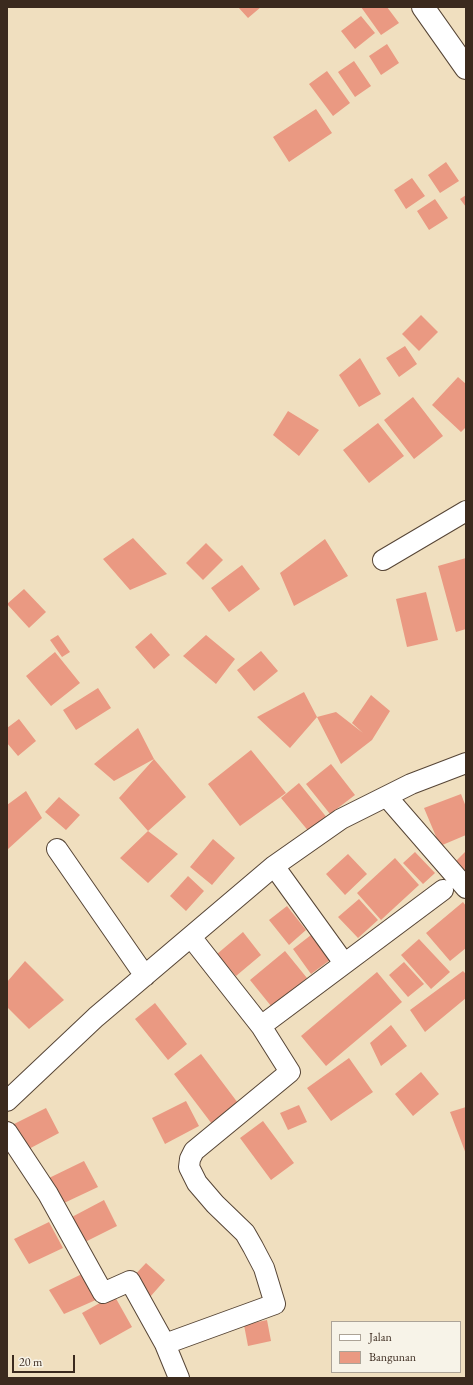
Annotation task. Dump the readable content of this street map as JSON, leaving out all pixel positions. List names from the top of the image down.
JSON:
{
  "legend": ["Jalan", "Bangunan"],
  "scale_bar": "20 m"
}
